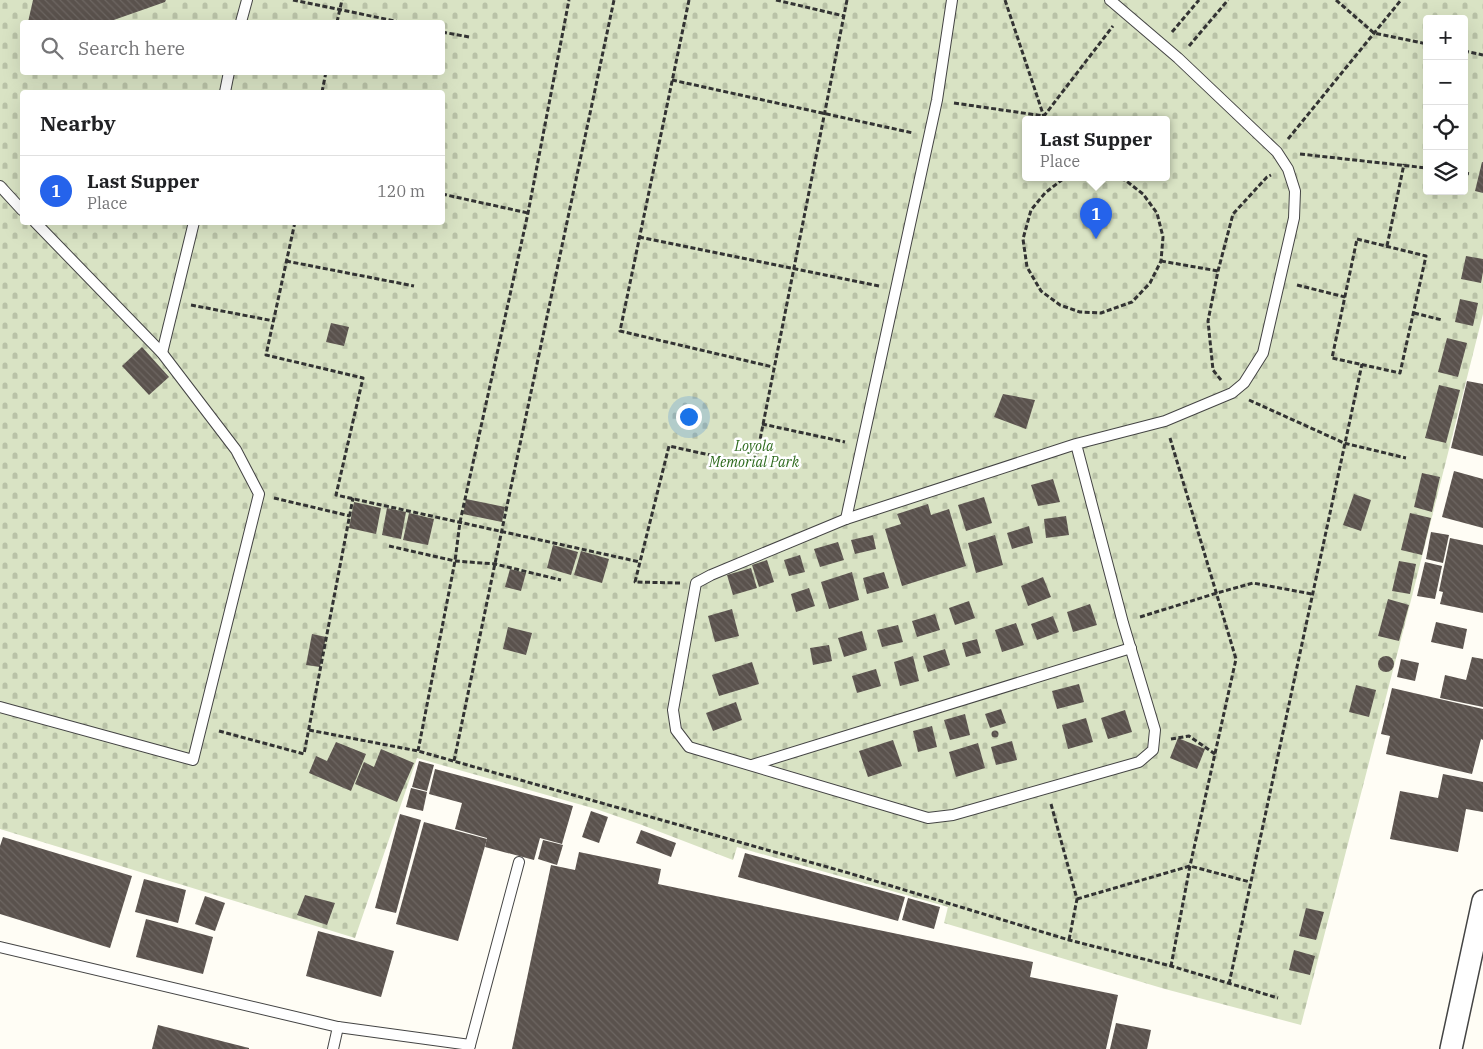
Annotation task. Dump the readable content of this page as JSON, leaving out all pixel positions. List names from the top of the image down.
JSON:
{
  "parks": ["Loyola Memorial Park"],
  "page": {
    "map_buttons": ["+", "−"],
    "search": "Search here",
    "heading": "Nearby",
    "popup": ["Last Supper", "Place"],
    "list": [
      {
        "mark": "1",
        "name": "Last Supper",
        "note": "Place",
        "value": "120 m"
      }
    ],
    "pins": "1"
  }
}
